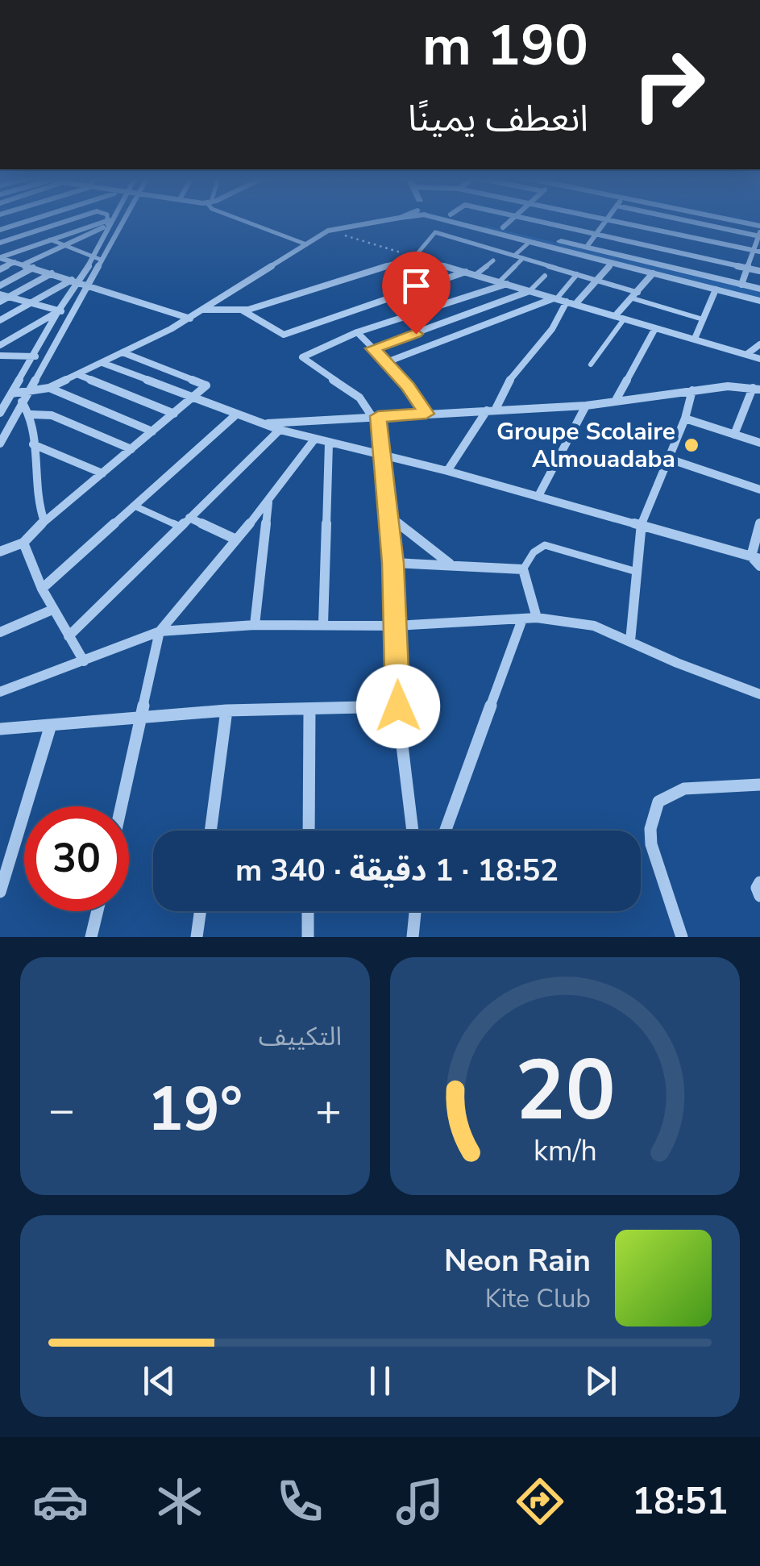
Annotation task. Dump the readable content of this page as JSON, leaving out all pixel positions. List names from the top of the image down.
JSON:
{
  "places": ["Groupe Scolaire Almouadaba"],
  "page": {
    "turn": ["190 m", "انعطف يمينًا"],
    "limit": "30",
    "trip": "18:52 · 1 دقيقة · 340 m",
    "tile": "التكييف",
    "heat": ["−", "19°", "+"],
    "song": ["Neon Rain", "Kite Club"],
    "tabs": "18:51",
    "gauge": ["20", "km/h"]
  }
}
